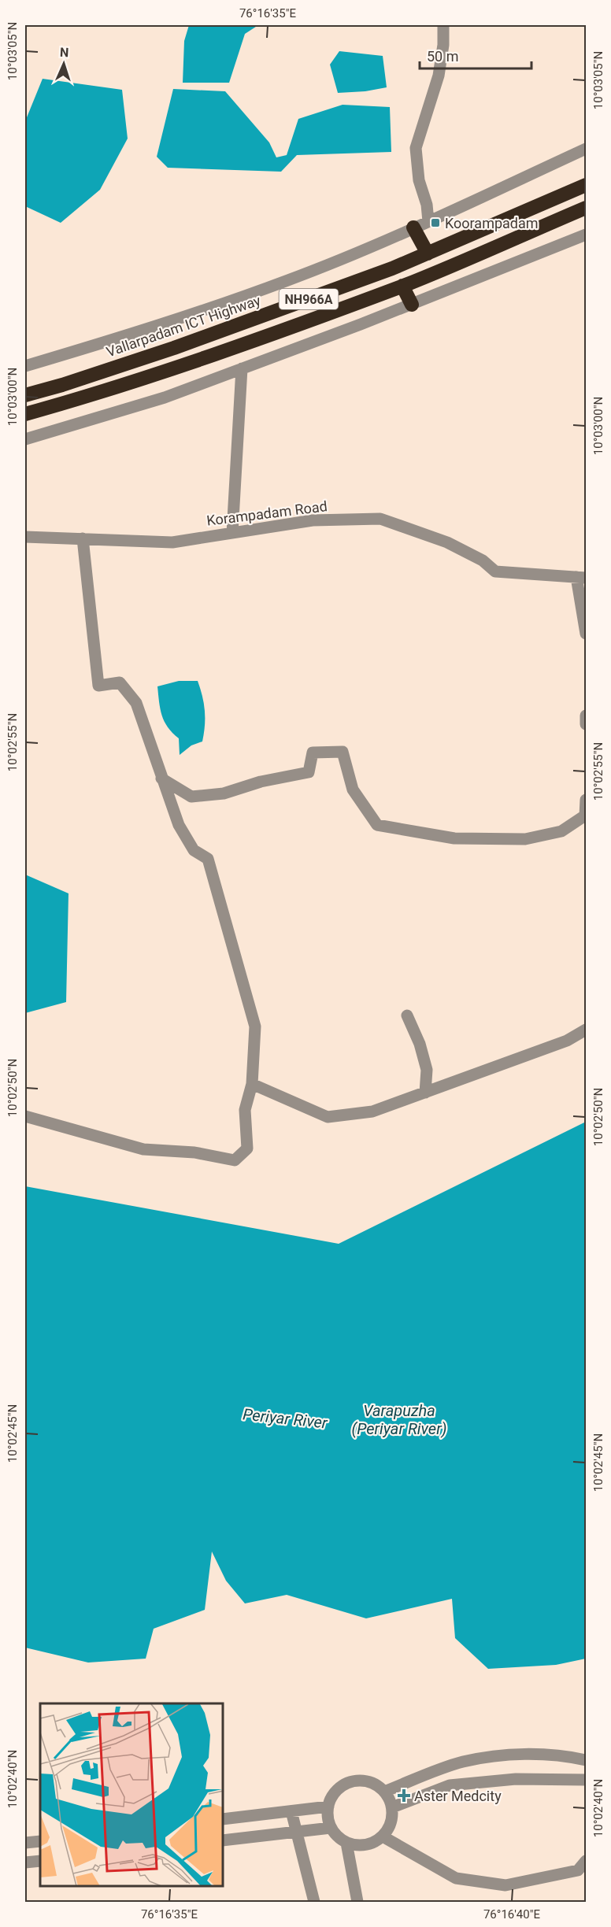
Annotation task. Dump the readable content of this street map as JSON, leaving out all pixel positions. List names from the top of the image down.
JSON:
{
  "streets": {
    "highway": ["NH966A", "Vallarpadam ICT Highway"],
    "street": ["Korampadam Road"]
  },
  "water": ["Varapuzha (Periyar River)", "Periyar River"],
  "places": {
    "transit": ["Koorampadam"],
    "health": ["Aster Medcity"]
  },
  "scale_bar": "50 m",
  "north": "top",
  "coordinates": [
    "76°16'35\"E",
    "10°03'05\"N",
    "10°03'00\"N",
    "10°02'55\"N",
    "10°02'50\"N",
    "10°02'45\"N",
    "10°02'40\"N",
    "76°16'40\"E"
  ]
}
